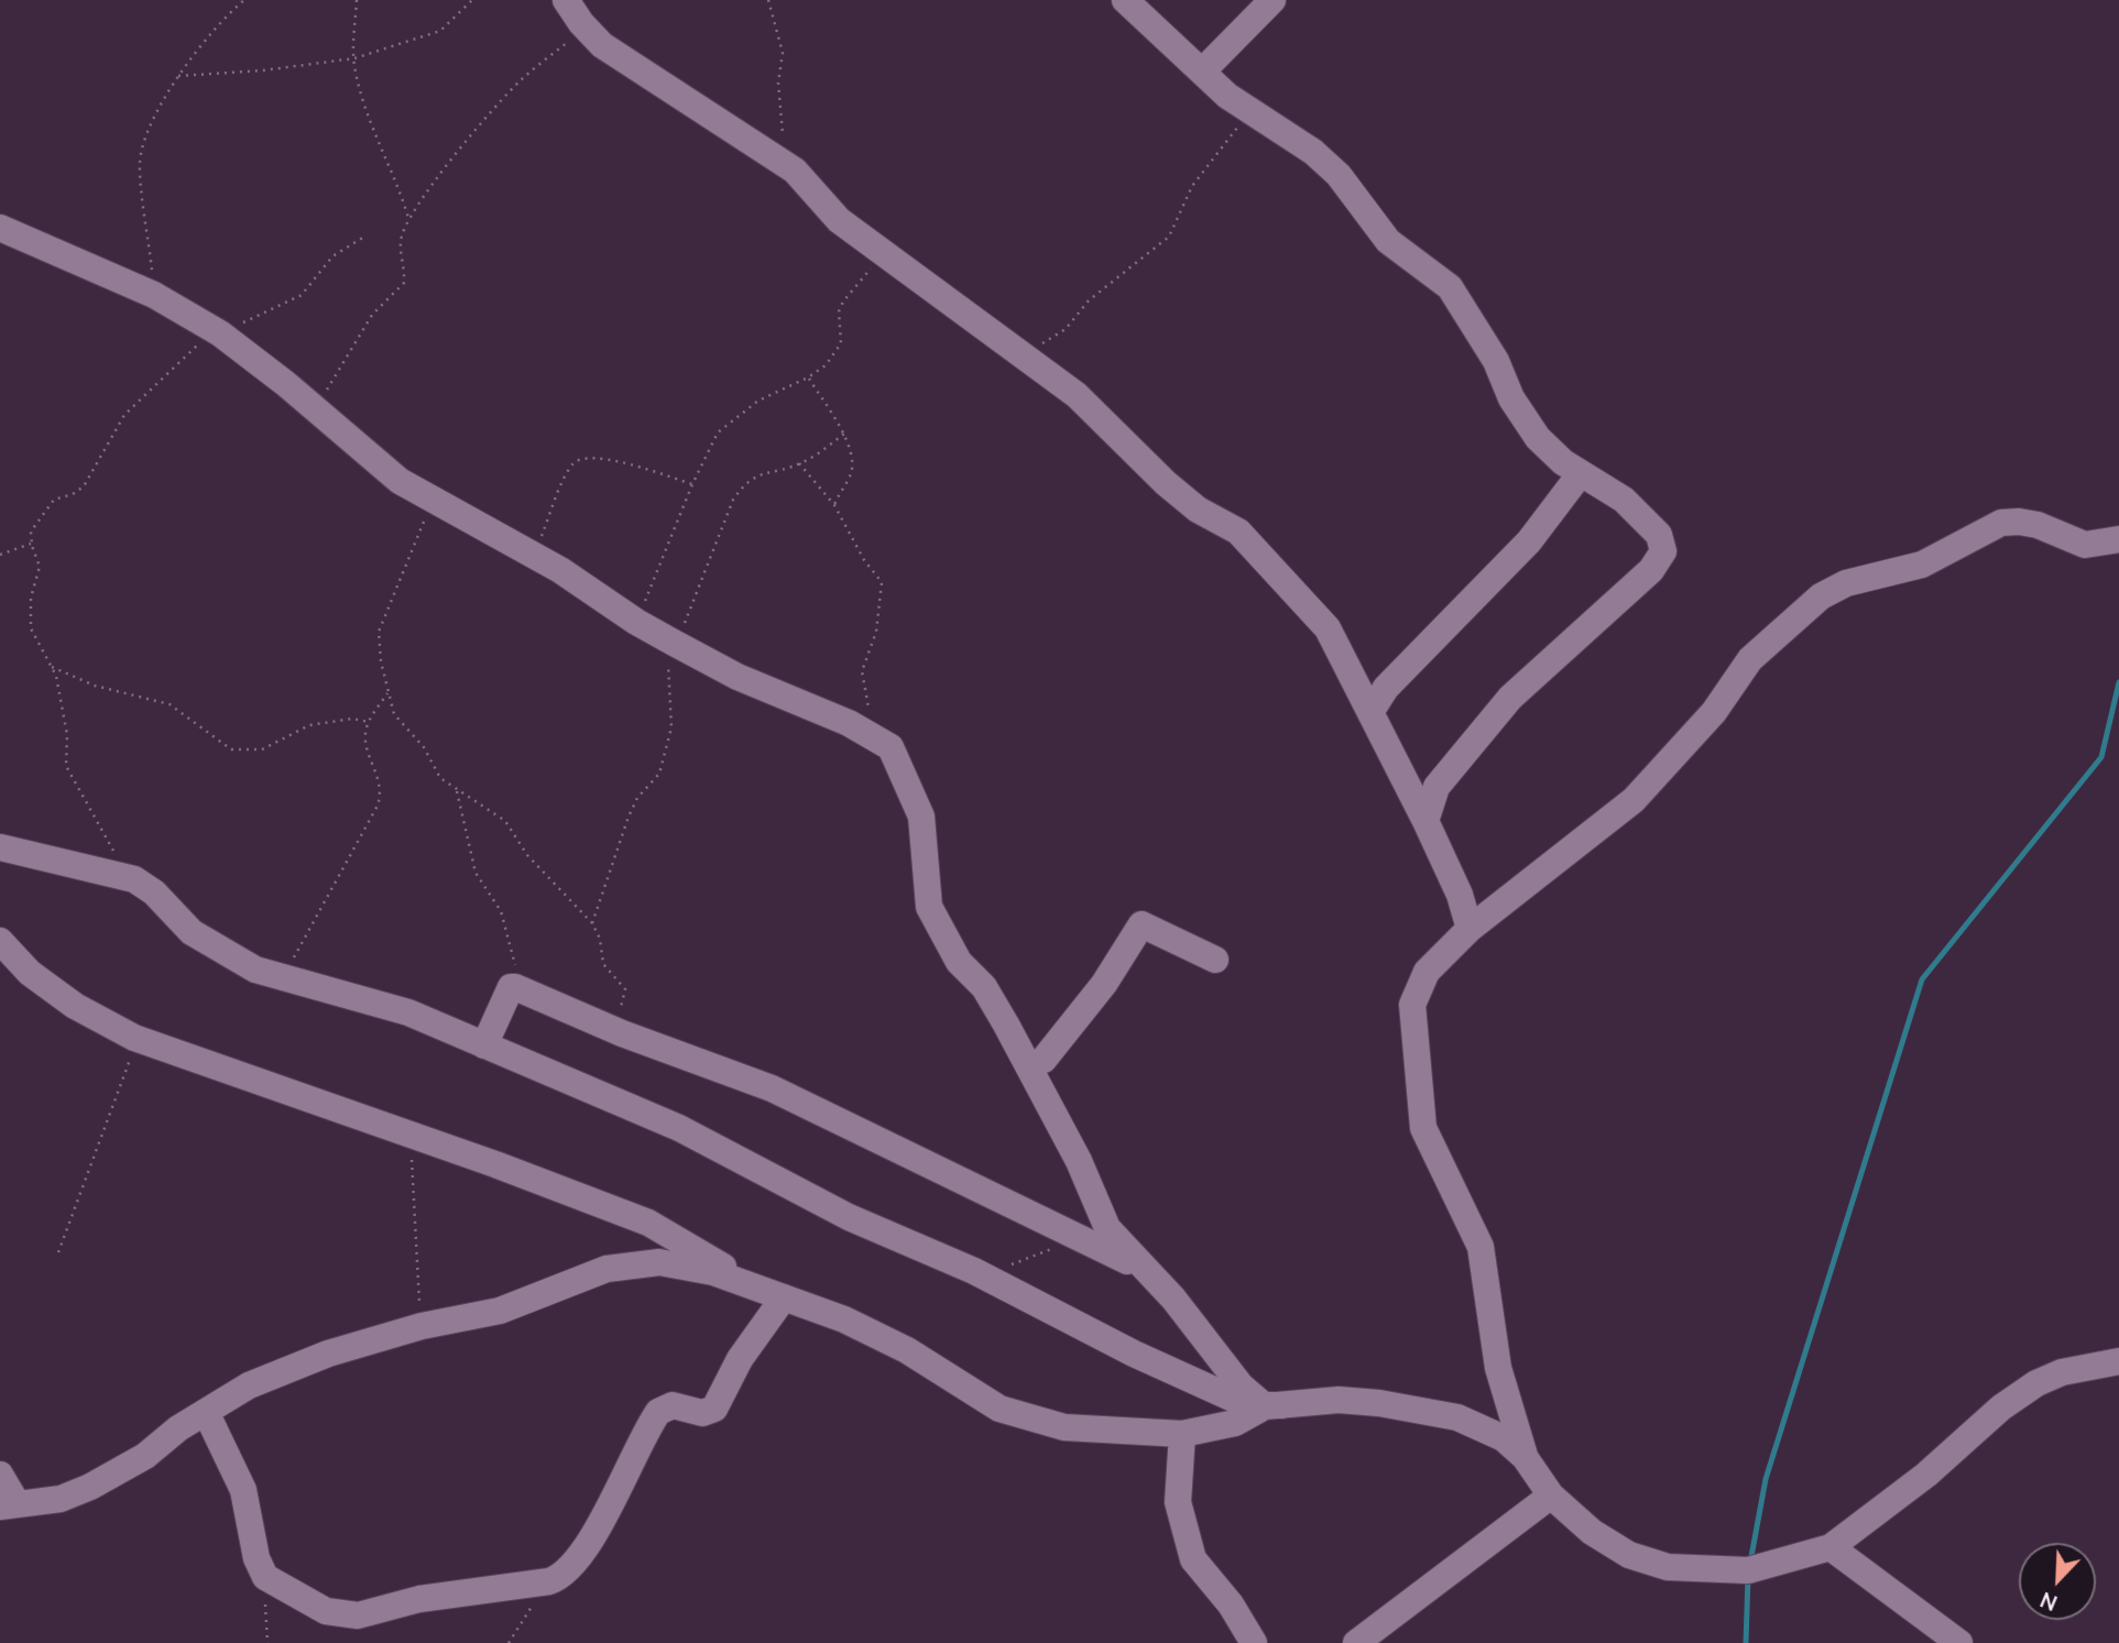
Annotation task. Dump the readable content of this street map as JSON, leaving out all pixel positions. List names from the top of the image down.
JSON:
{
  "north": "bottom left"
}
